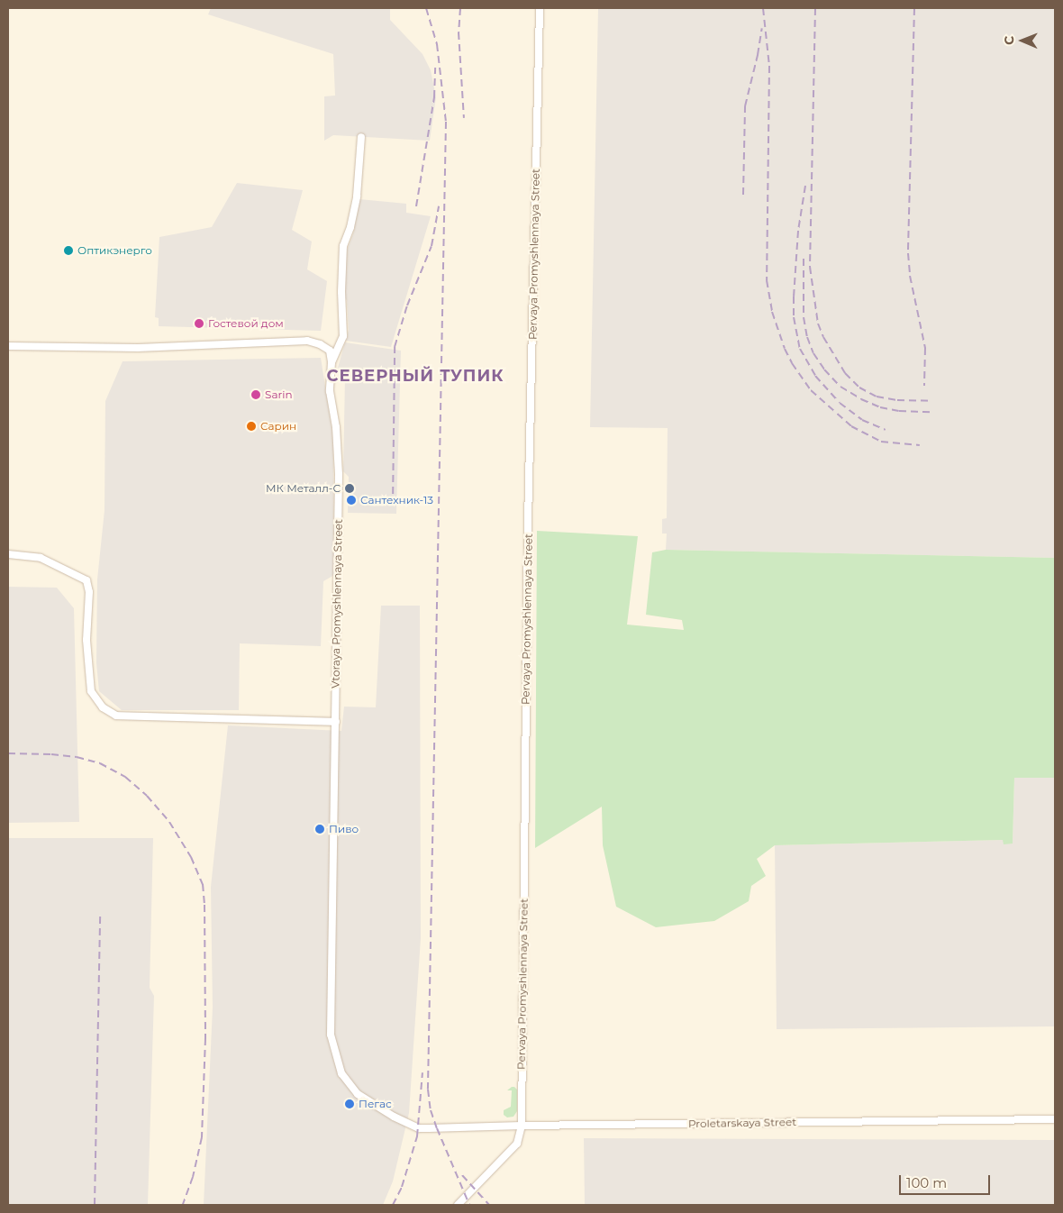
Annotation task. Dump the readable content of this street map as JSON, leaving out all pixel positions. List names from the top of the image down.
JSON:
{
  "streets": {
    "street": ["Pervaya Promyshlennaya Street", "Vtoraya Promyshlennaya Street", "Proletarskaya Street"]
  },
  "crossings": [
    ["Pervaya Promyshlennaya Street", "Proletarskaya Street"],
    ["Vtoraya Promyshlennaya Street", "Proletarskaya Street"]
  ],
  "districts": ["СЕВЕРНЫЙ ТУПИК"],
  "places": [
    "Оптикэнерго",
    "Гостевой дом",
    "Sarin",
    "Сарин",
    "МК Металл-С",
    "Сантехник-13",
    "Пиво",
    "Пегас"
  ],
  "scale_bar": "100 m",
  "north": "left"
}
